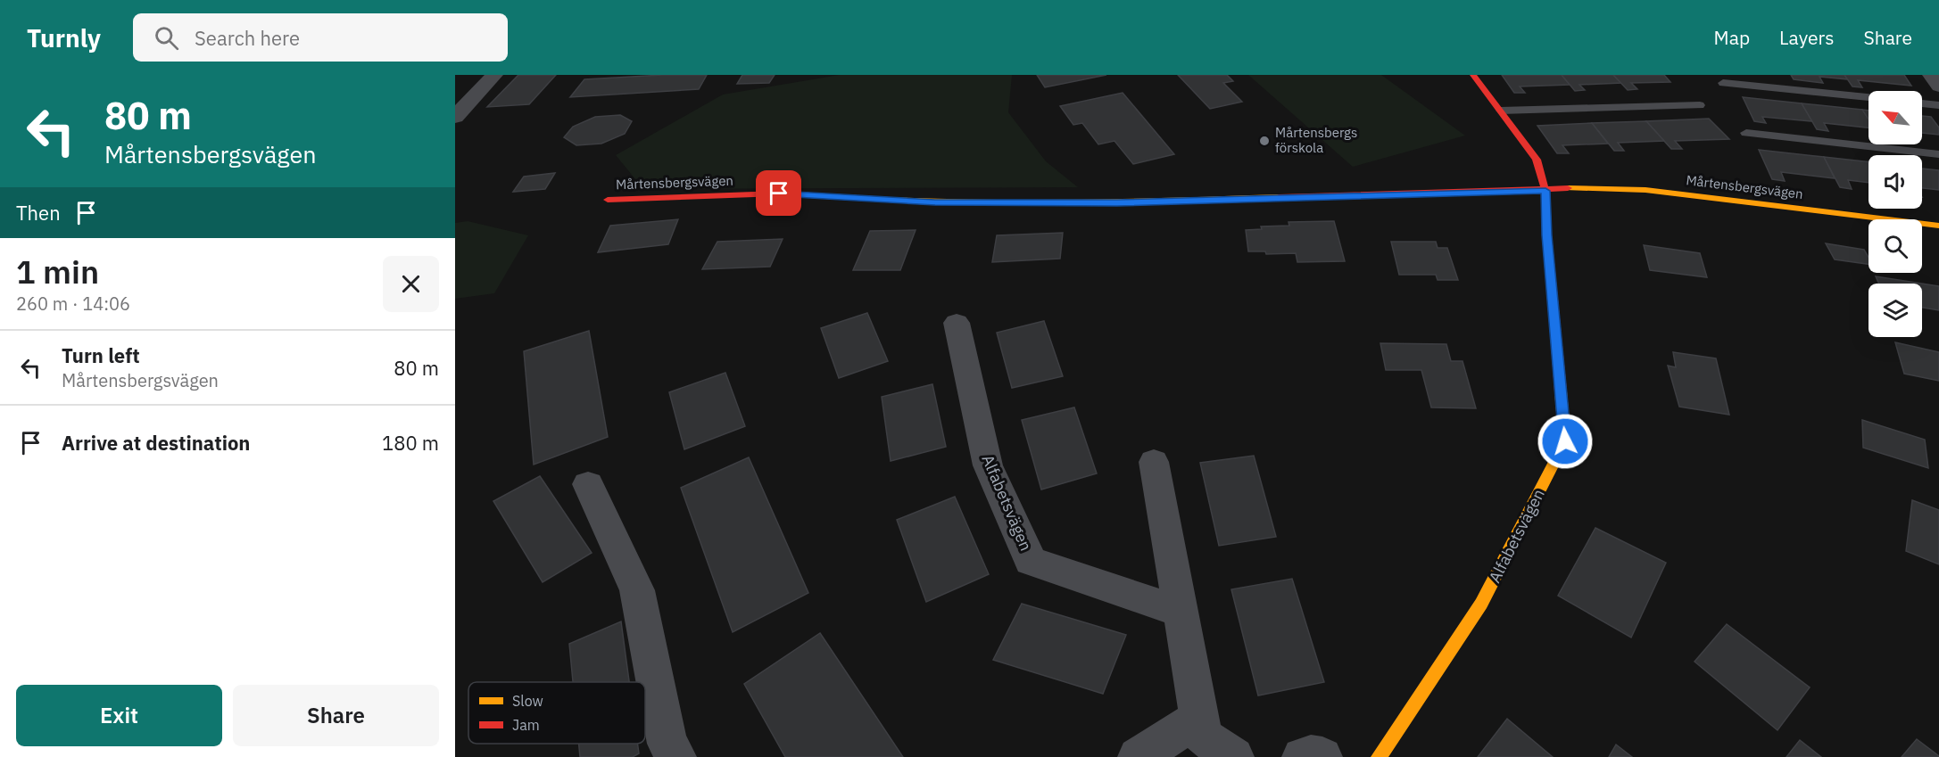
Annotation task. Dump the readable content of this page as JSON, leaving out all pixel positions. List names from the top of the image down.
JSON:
{
  "streets": {
    "street": ["Mårtensbergsvägen", "Alfabetsvägen"]
  },
  "crossings": [
    ["Mårtensbergsvägen", "Alfabetsvägen"]
  ],
  "places": ["Mårtensbergs förskola"],
  "legend": ["Slow", "Jam"],
  "north": "top left",
  "page": {
    "header": "Turnly",
    "search": "Search here",
    "nav": ["Map", "Layers", "Share"],
    "turn": ["80 m", "Mårtensbergsvägen"],
    "then": "Then",
    "heading": ["1 min", "260 m · 14:06"],
    "list": [
      {
        "name": "Turn left",
        "note": "Mårtensbergsvägen",
        "value": "80 m"
      },
      {
        "name": "Arrive at destination",
        "value": "180 m"
      }
    ],
    "buttons": ["Exit", "Share"]
  }
}
